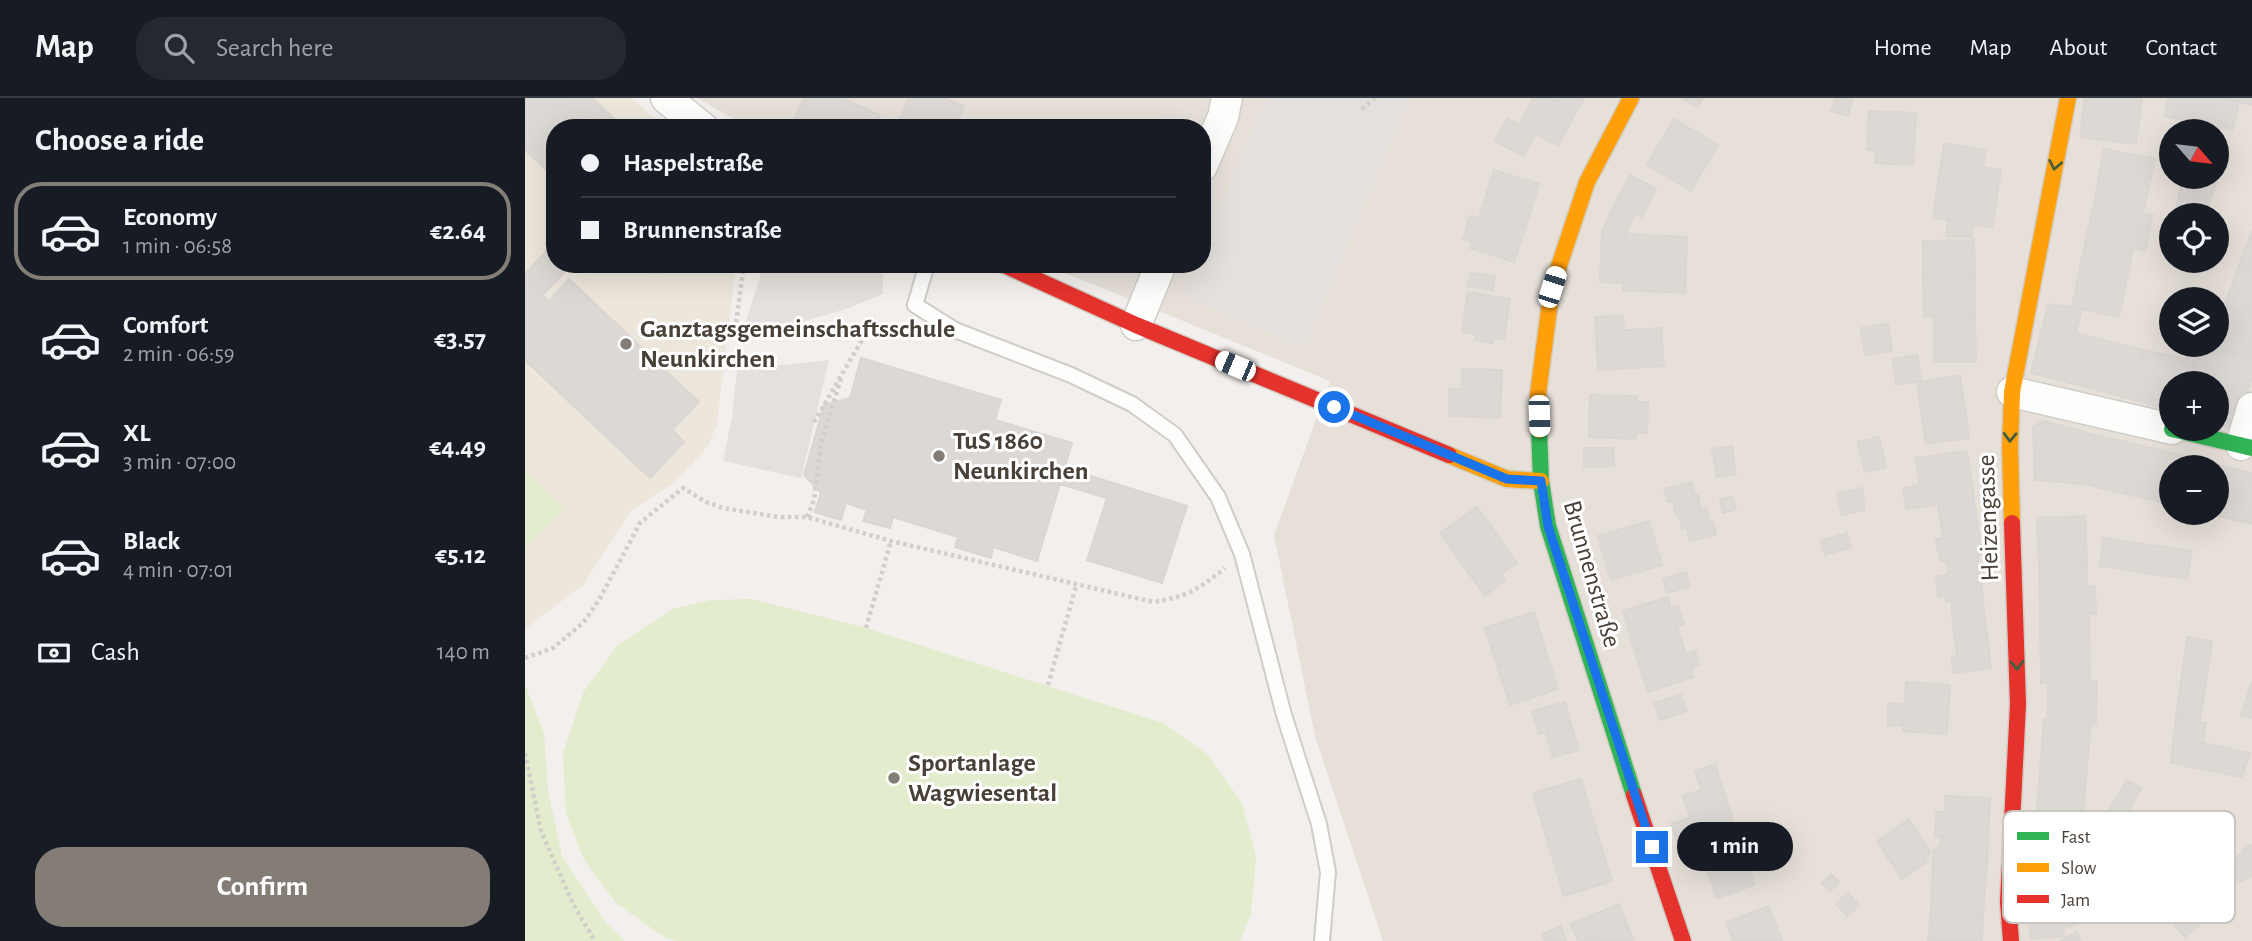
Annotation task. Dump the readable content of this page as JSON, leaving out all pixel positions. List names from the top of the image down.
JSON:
{
  "streets": {
    "street": ["Heizengasse", "Brunnenstraße"]
  },
  "one_way": ["Heizengasse"],
  "places": ["Ganztagsgemeinschaftsschule Neunkirchen", "TuS 1860 Neunkirchen", "Sportanlage Wagwiesental"],
  "legend": ["Fast", "Slow", "Jam"],
  "north": "bottom right",
  "page": {
    "header": "Map",
    "search": "Search here",
    "nav": [
      "Home",
      "Map",
      "About",
      "Contact"
    ],
    "heading": "Choose a ride",
    "map_buttons": ["+", "−"],
    "banner": ["Haspelstraße", "Brunnenstraße"],
    "list": [
      {
        "name": "Economy",
        "note": "1 min · 06:58",
        "value": "€2.64"
      },
      {
        "name": "Comfort",
        "note": "2 min · 06:59",
        "value": "€3.57"
      },
      {
        "name": "XL",
        "note": "3 min · 07:00",
        "value": "€4.49"
      },
      {
        "name": "Black",
        "note": "4 min · 07:01",
        "value": "€5.12"
      }
    ],
    "pay": ["Cash", "140 m"],
    "bubble": "1 min",
    "buttons": "Confirm"
  }
}
